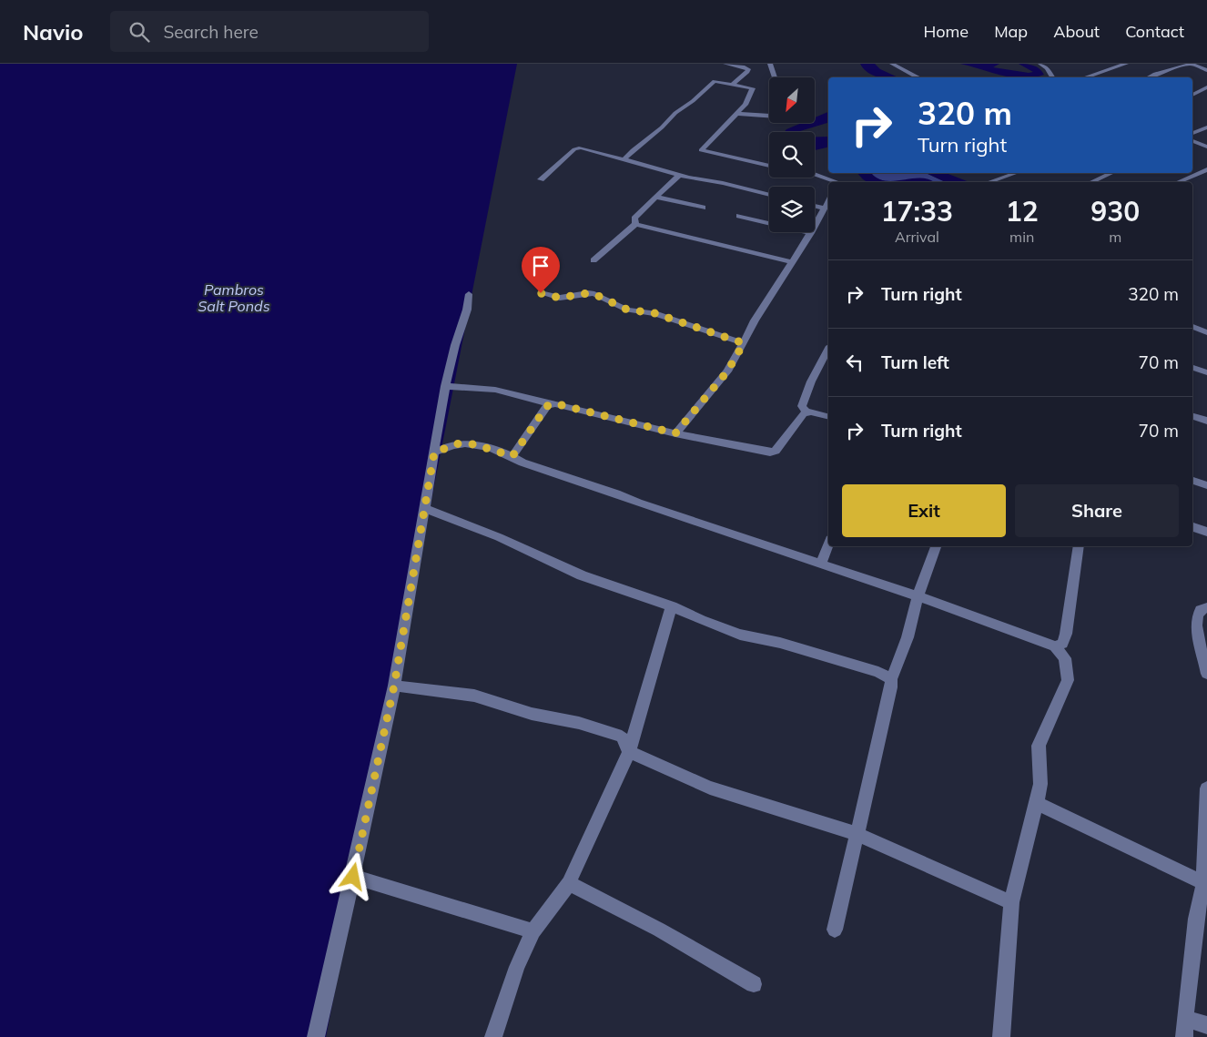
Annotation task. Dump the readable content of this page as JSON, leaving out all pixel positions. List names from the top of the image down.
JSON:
{
  "water": ["Pambros Salt Ponds"],
  "north": "bottom left",
  "page": {
    "header": "Navio",
    "search": "Search here",
    "nav": [
      "Home",
      "Map",
      "About",
      "Contact"
    ],
    "turn": ["320 m", "Turn right"],
    "eta": [
      "17:33",
      "Arrival",
      "12",
      "min",
      "930",
      "m"
    ],
    "list": [
      {
        "name": "Turn right",
        "value": "320 m"
      },
      {
        "name": "Turn left",
        "value": "70 m"
      },
      {
        "name": "Turn right",
        "value": "70 m"
      }
    ],
    "buttons": ["Exit", "Share"]
  }
}
